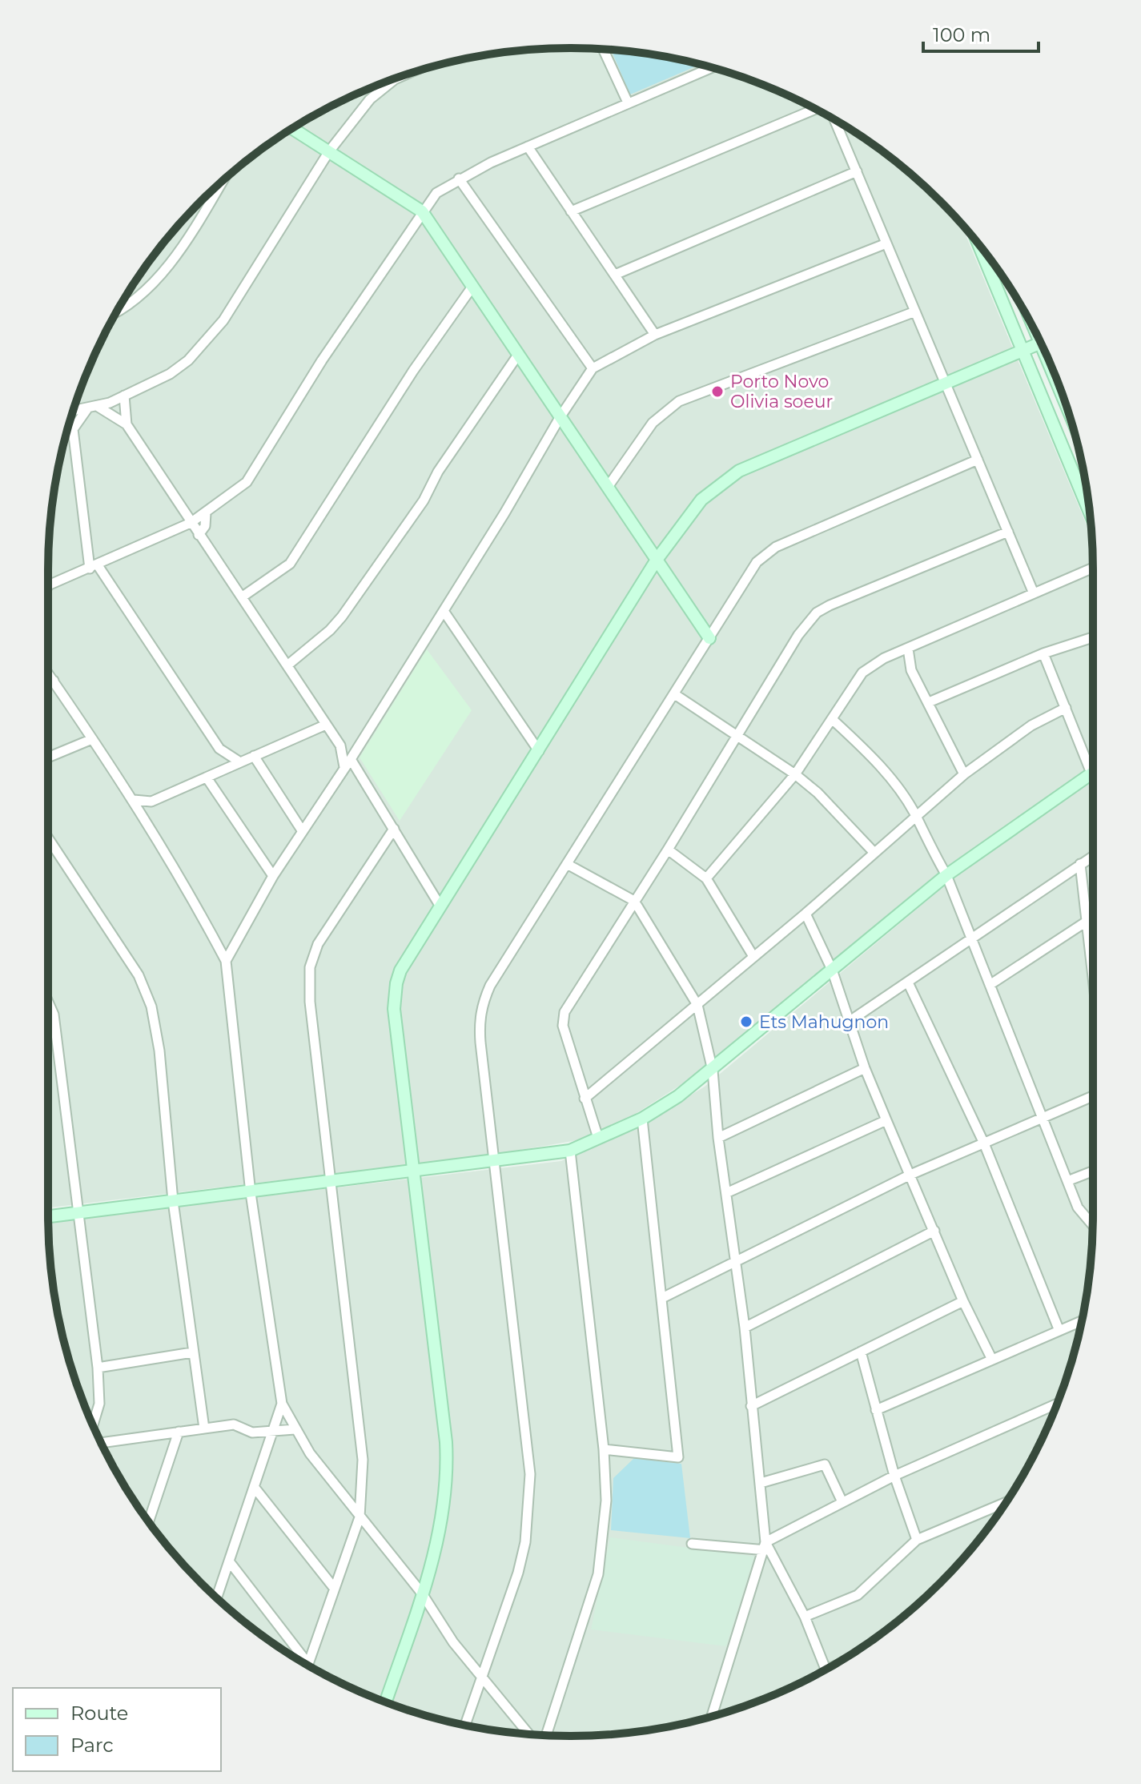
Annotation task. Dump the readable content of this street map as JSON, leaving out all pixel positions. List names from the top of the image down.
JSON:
{
  "places": ["Porto Novo Olivia soeur", "Ets Mahugnon"],
  "legend": ["Route", "Parc"],
  "scale_bar": "100 m"
}
